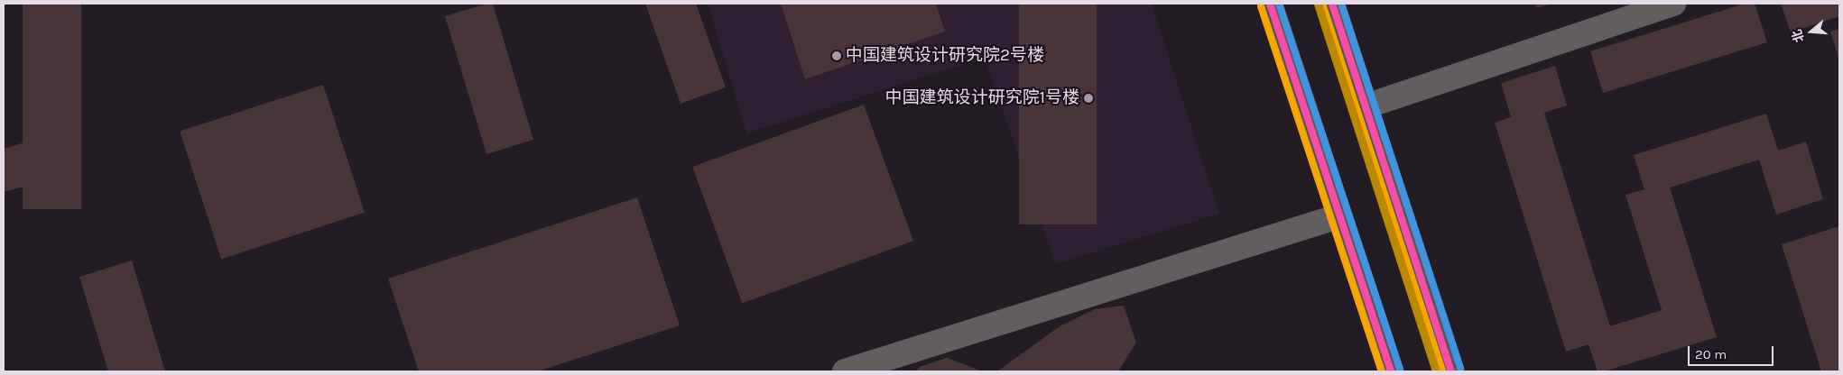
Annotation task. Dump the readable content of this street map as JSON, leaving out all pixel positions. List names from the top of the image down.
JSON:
{
  "places": ["中国建筑设计研究院2号楼", "中国建筑设计研究院1号楼"],
  "scale_bar": "20 m",
  "north": "left"
}
